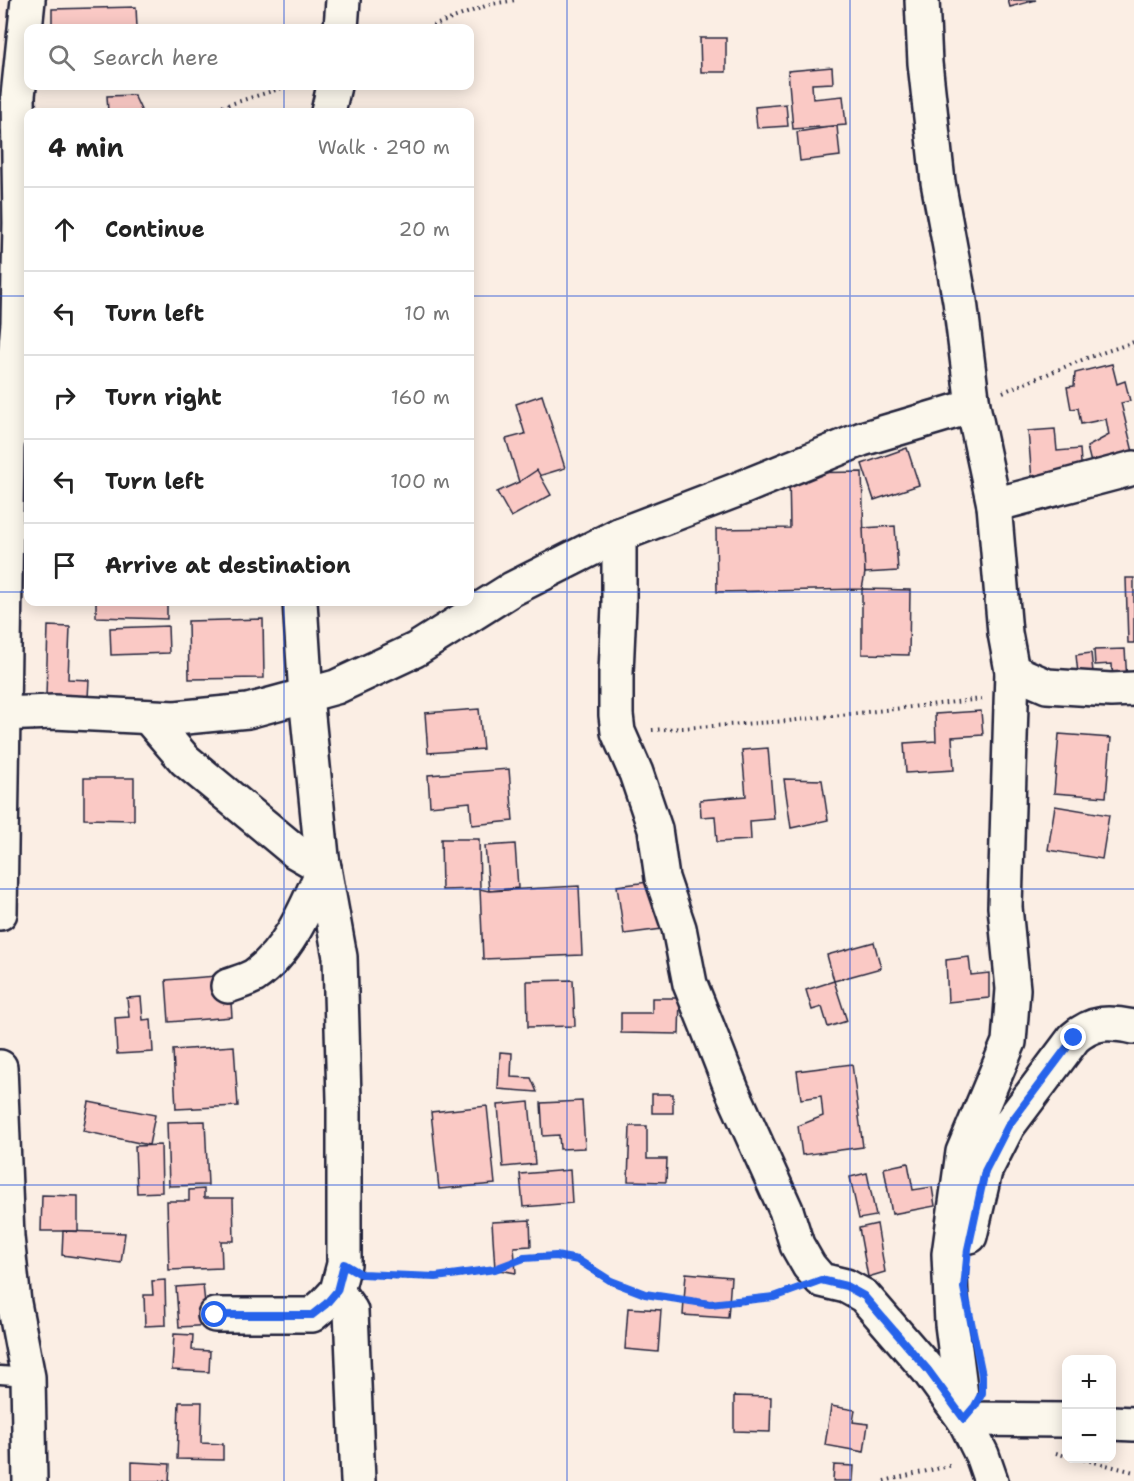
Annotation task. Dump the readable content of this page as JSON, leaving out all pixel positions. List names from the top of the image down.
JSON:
{
  "page": {
    "search": "Search here",
    "heading": ["4 min", "Walk · 290 m"],
    "list": [
      ["Continue", "20 m"],
      ["Turn left", "10 m"],
      ["Turn right", "160 m"],
      ["Turn left", "100 m"],
      "Arrive at destination"
    ],
    "map_buttons": ["+", "−"]
  }
}
